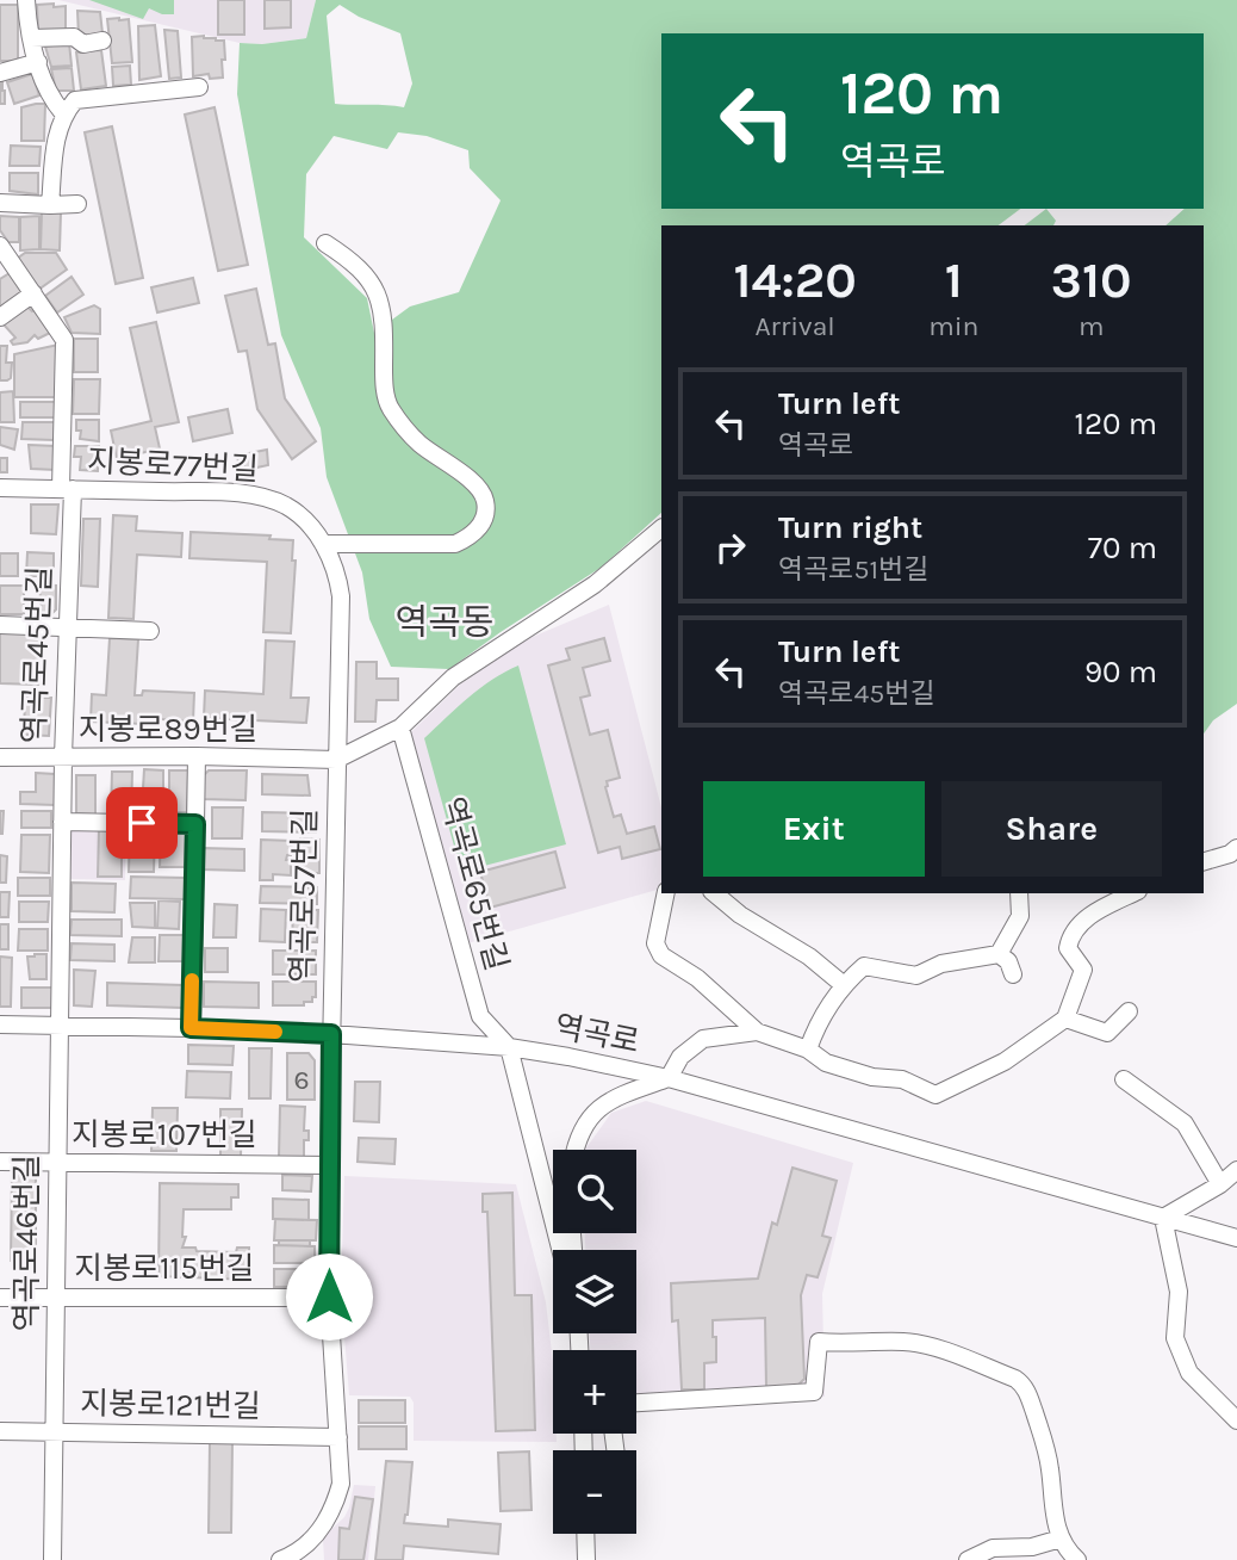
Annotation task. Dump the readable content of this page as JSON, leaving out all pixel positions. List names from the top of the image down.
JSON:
{
  "streets": {
    "street": [
      "지봉로77번길",
      "역곡로45번길",
      "지봉로89번길",
      "역곡로65번길",
      "역곡로57번길",
      "역곡로",
      "지봉로107번길",
      "역곡로46번길",
      "지봉로115번길",
      "지봉로121번길"
    ]
  },
  "crossings": [
    ["지봉로77번길", "역곡로45번길"],
    ["지봉로77번길", "역곡로57번길"],
    ["역곡로45번길", "지봉로89번길"],
    ["역곡로45번길", "역곡로"],
    ["역곡로45번길", "역곡로46번길"],
    ["지봉로89번길", "역곡로57번길"],
    ["역곡로65번길", "역곡로"],
    ["역곡로57번길", "역곡로"],
    ["역곡로57번길", "지봉로107번길"],
    ["역곡로57번길", "지봉로115번길"],
    ["역곡로57번길", "지봉로121번길"],
    ["역곡로", "역곡로46번길"],
    ["지봉로107번길", "역곡로46번길"],
    ["역곡로46번길", "지봉로115번길"],
    ["역곡로46번길", "지봉로121번길"]
  ],
  "districts": ["역곡동"],
  "house_numbers": ["6"],
  "page": {
    "turn": ["120 m", "역곡로"],
    "eta": [
      "14:20",
      "Arrival",
      "1",
      "min",
      "310",
      "m"
    ],
    "list": [
      {
        "name": "Turn left",
        "note": "역곡로",
        "value": "120 m"
      },
      {
        "name": "Turn right",
        "note": "역곡로51번길",
        "value": "70 m"
      },
      {
        "name": "Turn left",
        "note": "역곡로45번길",
        "value": "90 m"
      }
    ],
    "buttons": ["Exit", "Share"],
    "map_buttons": ["+", "−"]
  }
}
